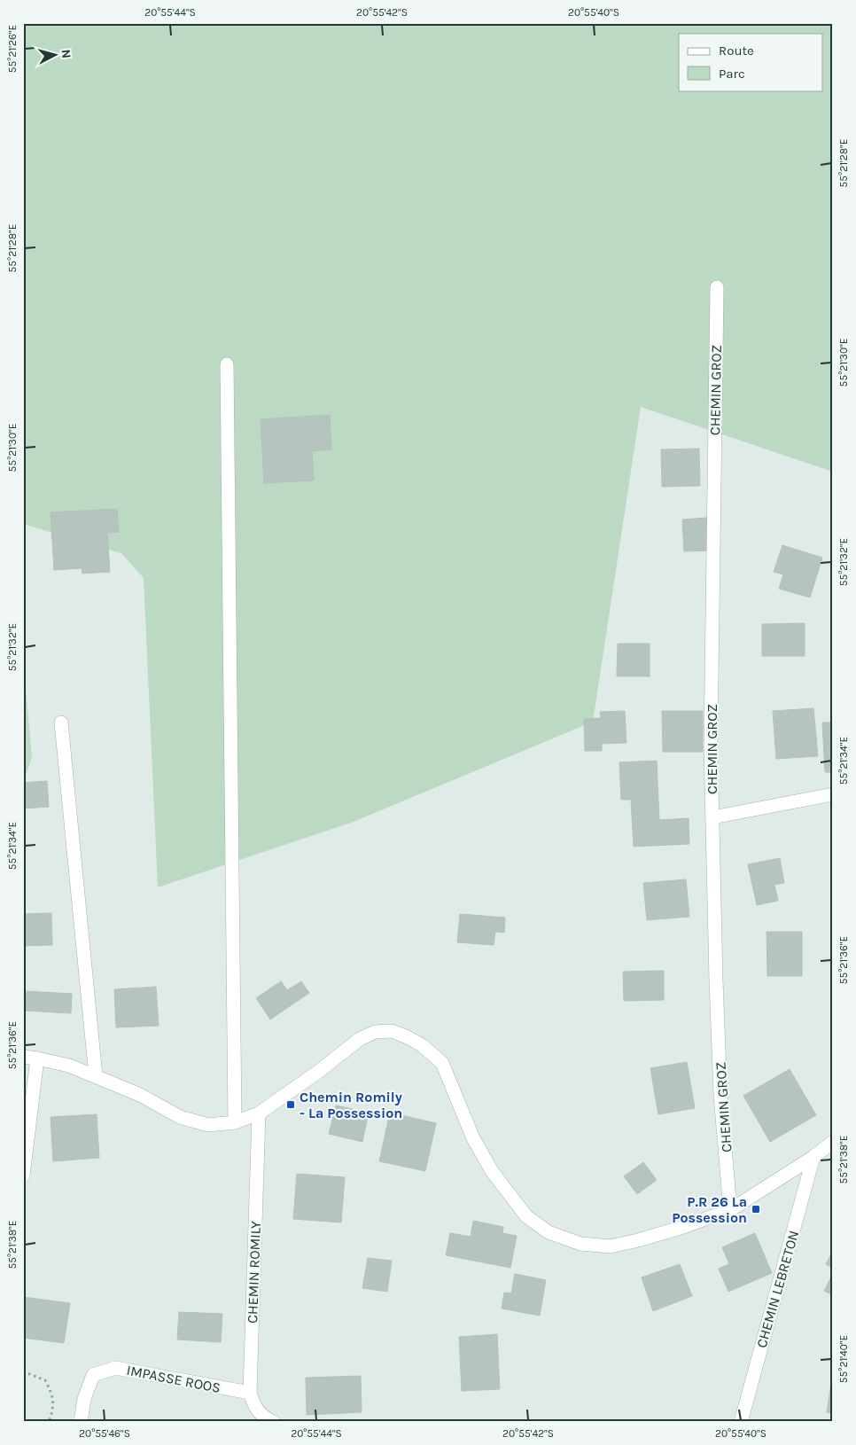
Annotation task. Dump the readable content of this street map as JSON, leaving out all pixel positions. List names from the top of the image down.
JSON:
{
  "streets": {
    "street": [
      "CHEMIN GROZ",
      "CHEMIN ROMILY",
      "CHEMIN LEBRETON",
      "IMPASSE ROOS"
    ]
  },
  "crossings": [
    ["CHEMIN ROMILY", "IMPASSE ROOS"]
  ],
  "places": {
    "transit": ["Chemin Romily - La Possession", "P.R 26 La Possession"]
  },
  "legend": ["Route", "Parc"],
  "north": "right",
  "coordinates": [
    "20°55'44\"S",
    "20°55'42\"S",
    "20°55'40\"S",
    "55°21'26\"E",
    "55°21'28\"E",
    "55°21'30\"E",
    "55°21'32\"E",
    "55°21'34\"E",
    "55°21'36\"E",
    "55°21'38\"E",
    "55°21'40\"E",
    "20°55'46\"S"
  ]
}
